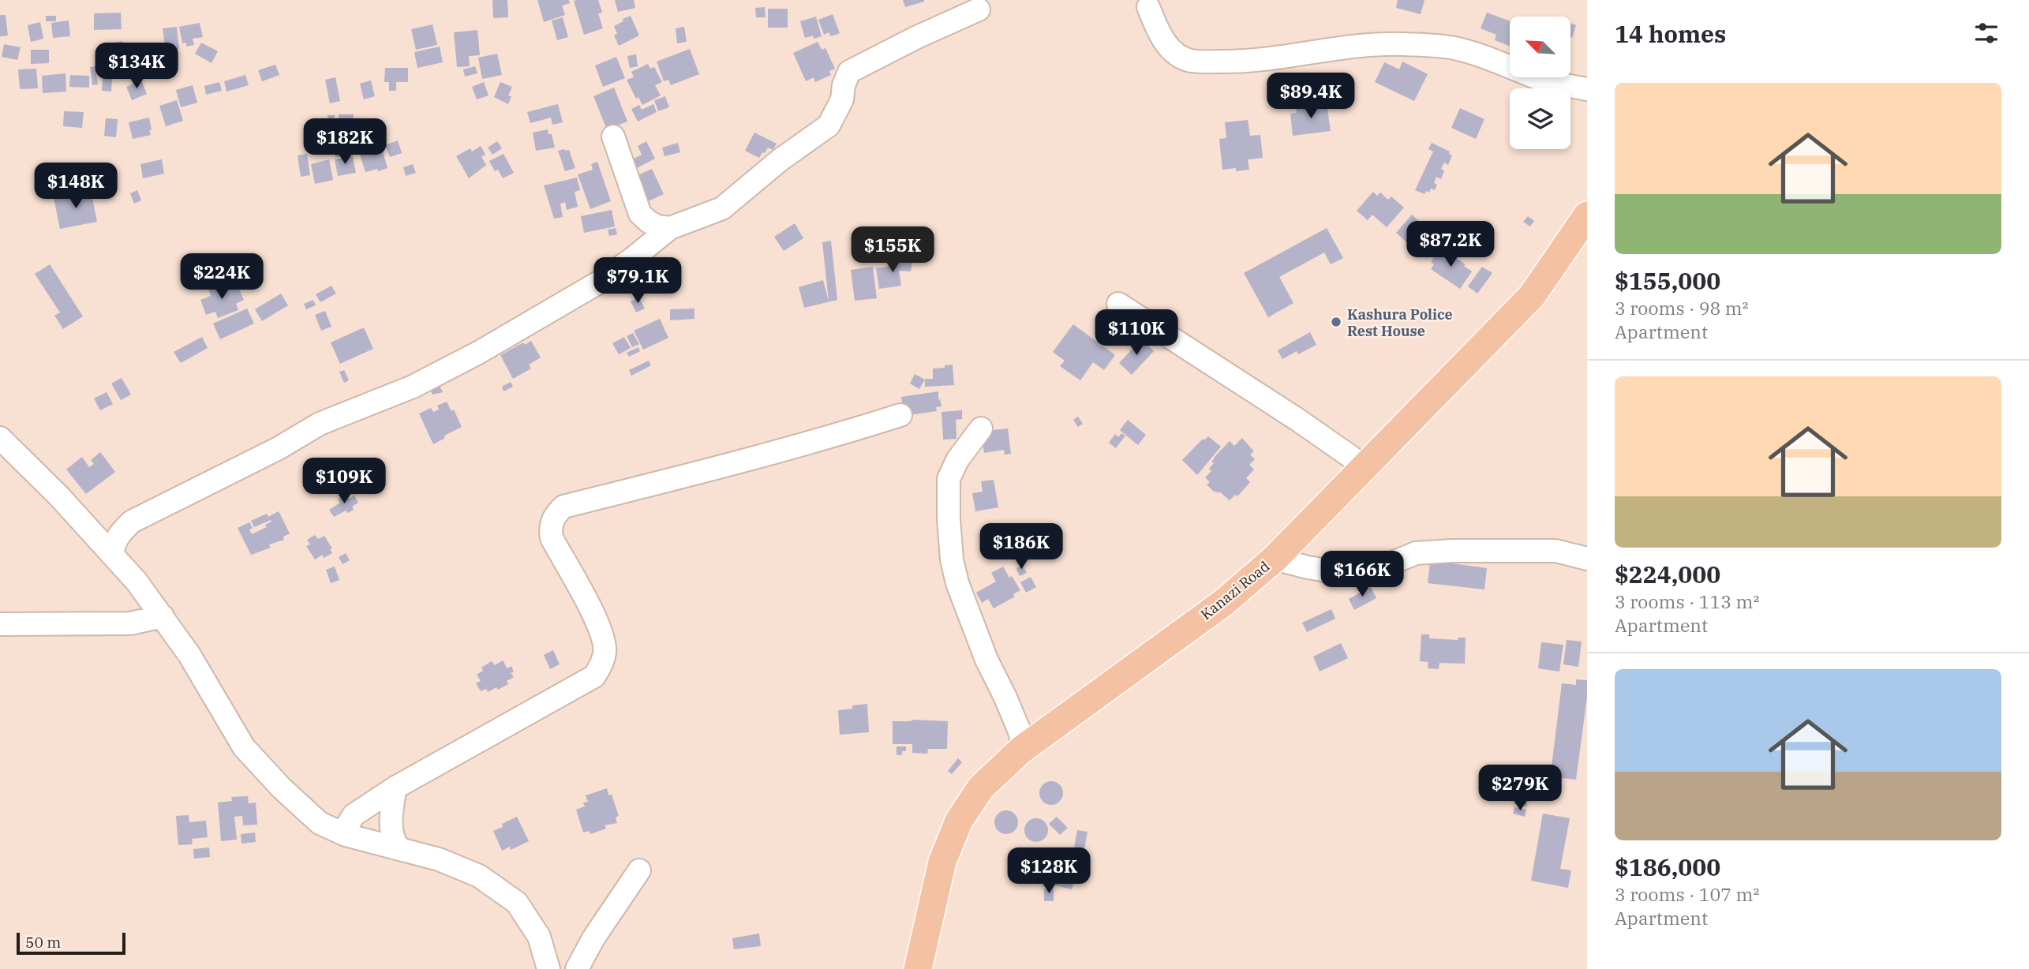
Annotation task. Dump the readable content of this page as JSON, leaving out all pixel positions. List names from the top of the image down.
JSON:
{
  "streets": {
    "main road": ["Kanazi Road"]
  },
  "places": ["Kashura Police Rest House"],
  "scale_bar": "50 m",
  "north": "top left",
  "page": {
    "heading": "14 homes",
    "price": [
      "$134K",
      "$89.4K",
      "$182K",
      "$148K",
      "$87.2K",
      "$155K",
      "$224K",
      "$79.1K",
      "$110K",
      "$109K",
      "$186K",
      "$166K",
      "$279K",
      "$128K"
    ],
    "list": [
      {
        "name": "$155,000",
        "note": "3 rooms · 98 m² · Apartment"
      },
      {
        "name": "$224,000",
        "note": "3 rooms · 113 m² · Apartment"
      },
      {
        "name": "$186,000",
        "note": "3 rooms · 107 m² · Apartment"
      }
    ],
    "scale": "50 m"
  }
}
